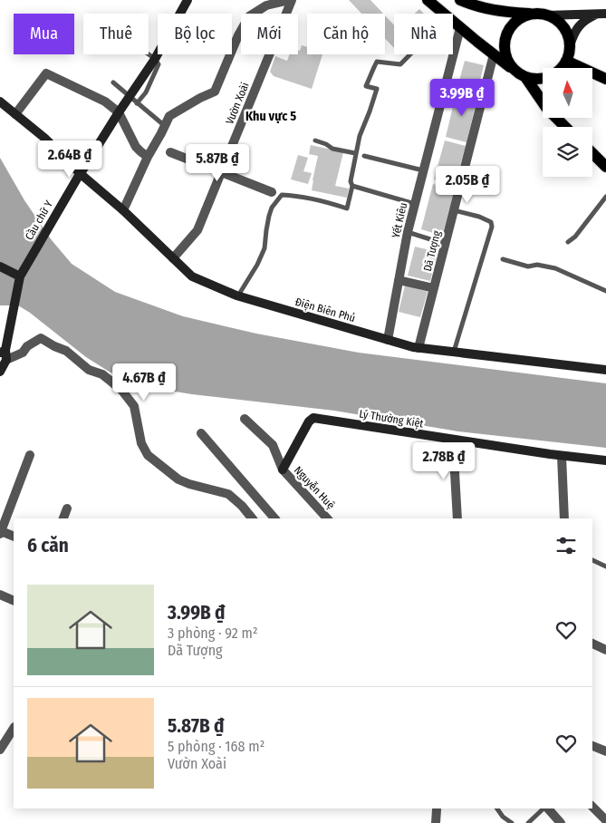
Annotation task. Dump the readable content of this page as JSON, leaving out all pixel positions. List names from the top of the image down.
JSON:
{
  "streets": {
    "street": [
      "Vườn Xoài",
      "Cầu chữ Y",
      "Yết Kiêu",
      "Dã Tượng",
      "Điện Biên Phủ",
      "Lý Thường Kiệt",
      "Nguyễn Huệ"
    ]
  },
  "crossings": [
    ["Vườn Xoài", "Điện Biên Phủ"],
    ["Cầu chữ Y", "Điện Biên Phủ"],
    ["Yết Kiêu", "Điện Biên Phủ"],
    ["Dã Tượng", "Điện Biên Phủ"],
    ["Lý Thường Kiệt", "Nguyễn Huệ"]
  ],
  "districts": ["Khu vực 5"],
  "north": "top",
  "page": {
    "chip": [
      "Mua",
      "Thuê",
      "Bộ lọc",
      "Mới",
      "Căn hộ",
      "Nhà"
    ],
    "price": [
      "3.99B ₫",
      "2.64B ₫",
      "5.87B ₫",
      "2.05B ₫",
      "4.67B ₫",
      "2.78B ₫"
    ],
    "heading": "6 căn",
    "list": [
      {
        "name": "3.99B ₫",
        "note": "3 phòng · 92 m² · Dã Tượng"
      },
      {
        "name": "5.87B ₫",
        "note": "5 phòng · 168 m² · Vườn Xoài"
      }
    ]
  }
}
